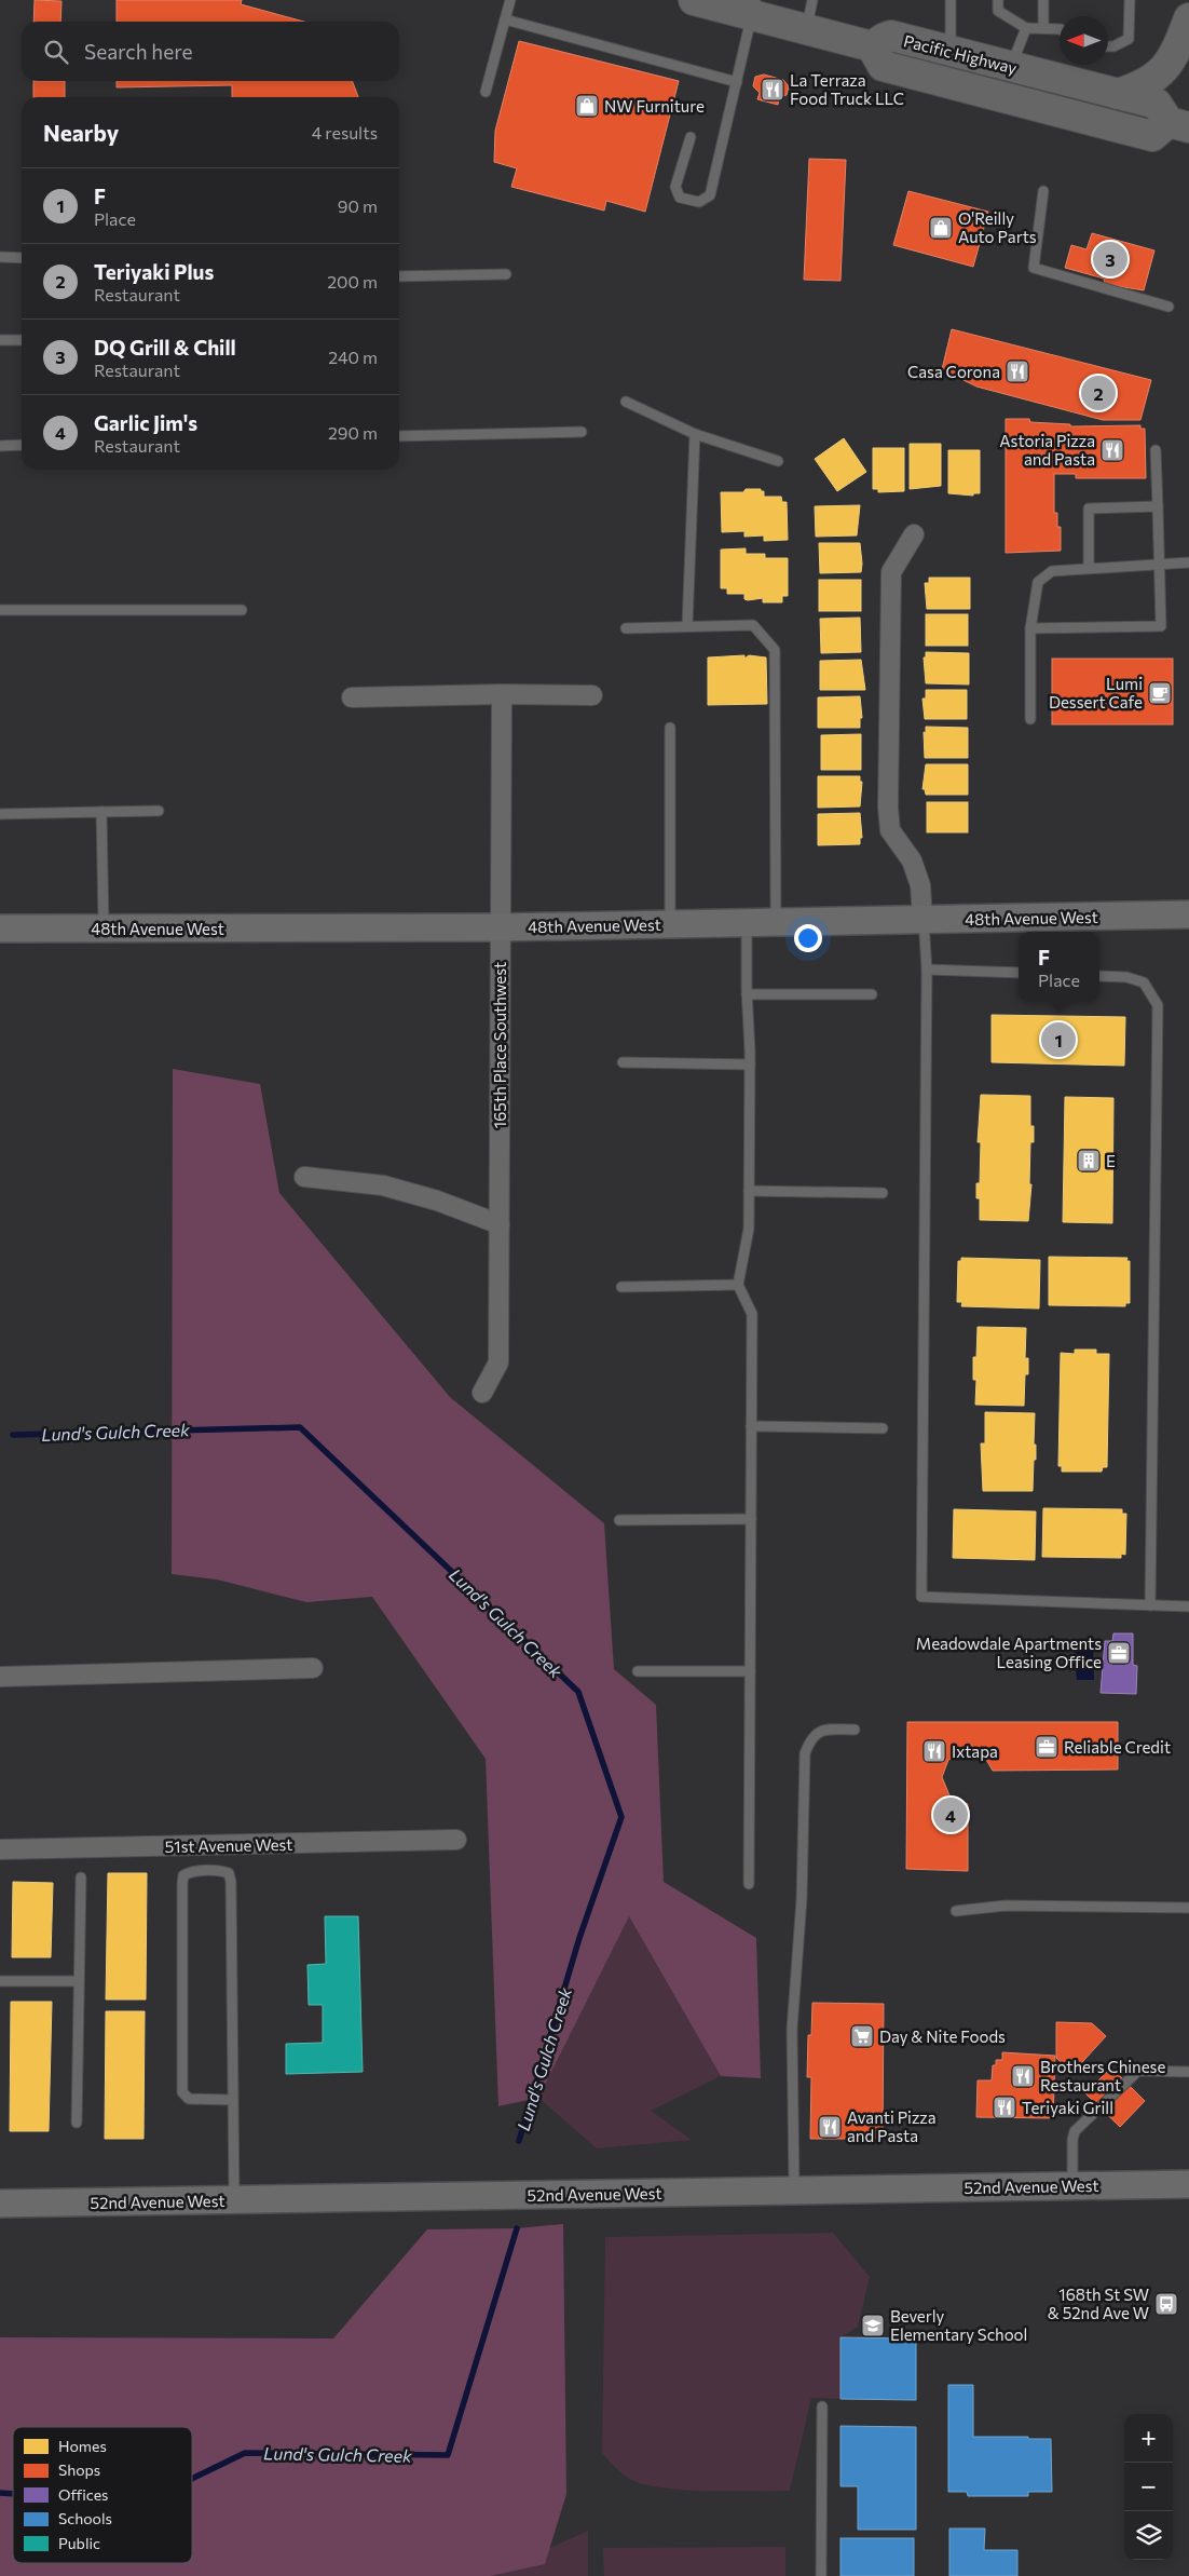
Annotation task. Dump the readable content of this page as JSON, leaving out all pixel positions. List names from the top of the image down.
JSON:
{
  "streets": {
    "highway": ["Pacific Highway"],
    "street": [
      "48th Avenue West",
      "165th Place Southwest",
      "51st Avenue West",
      "52nd Avenue West"
    ]
  },
  "crossings": [
    ["48th Avenue West", "165th Place Southwest"]
  ],
  "water": ["Lund's Gulch Creek"],
  "places": {
    "restaurant": [
      "La Terraza Food Truck LLC",
      "Casa Corona",
      "Astoria Pizza and Pasta",
      "Ixtapa",
      "Brothers Chinese Restaurant",
      "Teriyaki Grill",
      "Avanti Pizza and Pasta"
    ],
    "shop": ["NW Furniture", "O'Reilly Auto Parts"],
    "cafe": ["Lumi Dessert Cafe"],
    "building": ["E"],
    "office": ["Meadowdale Apartments Leasing Office", "Reliable Credit"],
    "supermarket": ["Day & Nite Foods"],
    "bus stop": ["168th St SW & 52nd Ave W"],
    "school or university": ["Beverly Elementary School"]
  },
  "legend": [
    "Homes",
    "Shops",
    "Offices",
    "Schools",
    "Public"
  ],
  "north": "left",
  "page": {
    "search": "Search here",
    "heading": ["Nearby", "4 results"],
    "list": [
      {
        "mark": "1",
        "name": "F",
        "note": "Place",
        "value": "90 m"
      },
      {
        "mark": "2",
        "name": "Teriyaki Plus",
        "note": "Restaurant",
        "value": "200 m"
      },
      {
        "mark": "3",
        "name": "DQ Grill & Chill",
        "note": "Restaurant",
        "value": "240 m"
      },
      {
        "mark": "4",
        "name": "Garlic Jim's",
        "note": "Restaurant",
        "value": "290 m"
      }
    ],
    "pins": [
      "3",
      "2",
      "1",
      "4"
    ],
    "popup": ["F", "Place"],
    "map_buttons": ["+", "−"]
  }
}
